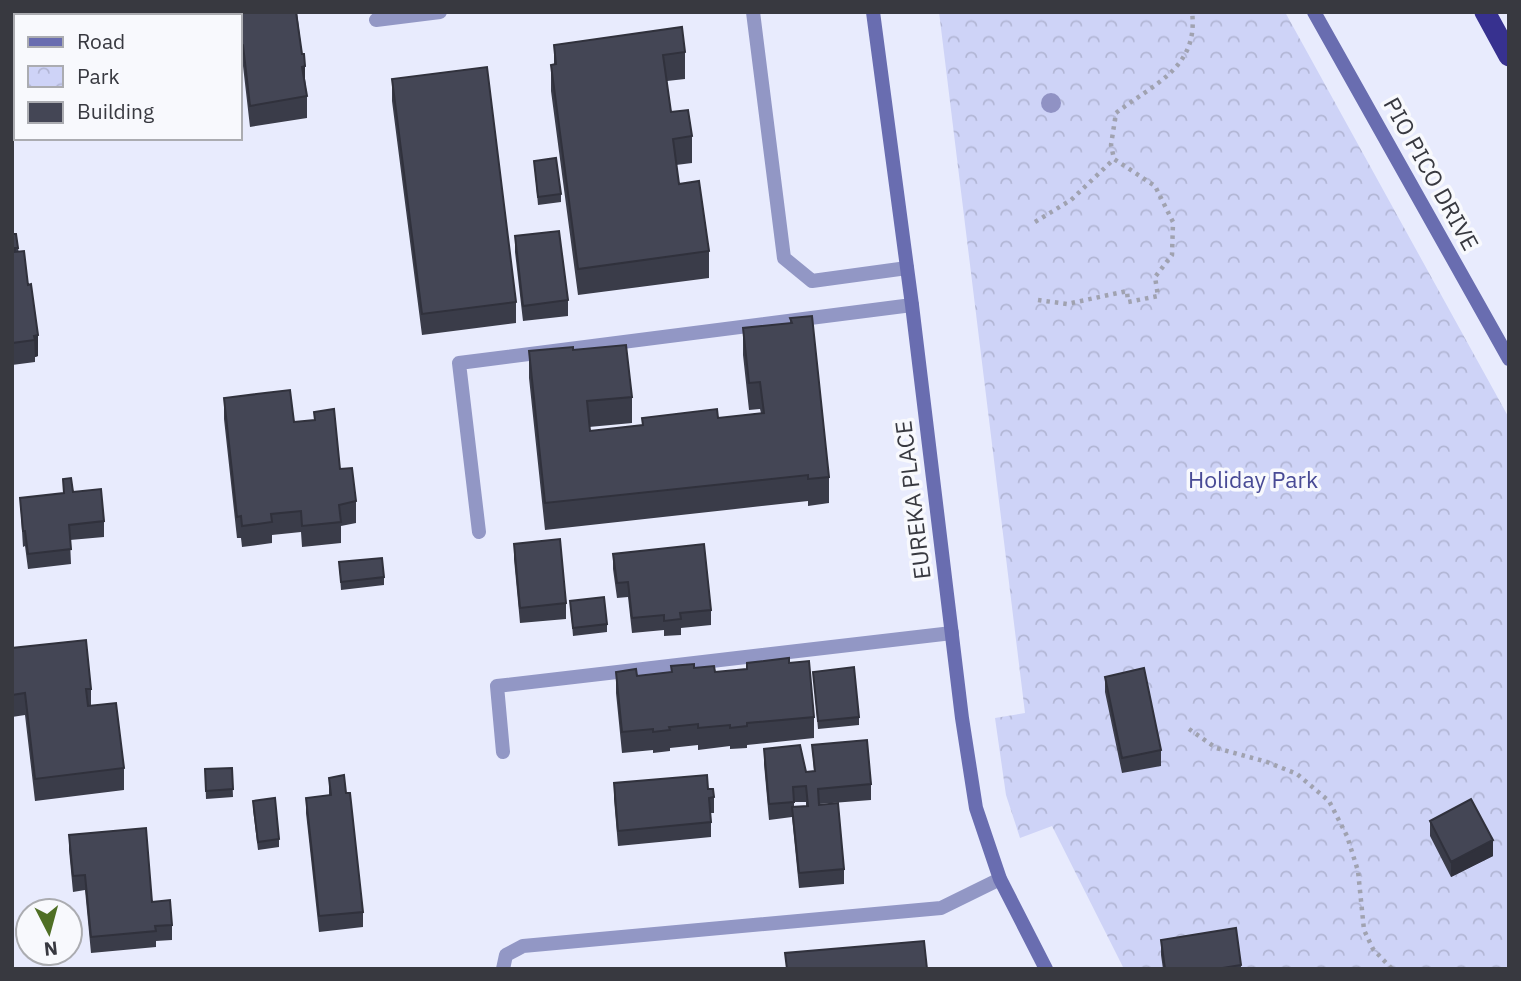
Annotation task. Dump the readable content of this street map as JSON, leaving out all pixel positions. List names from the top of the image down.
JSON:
{
  "streets": {
    "street": ["PIO PICO DRIVE", "EUREKA PLACE"]
  },
  "parks": ["Holiday Park"],
  "legend": ["Road", "Park", "Building"],
  "north": "bottom"
}
